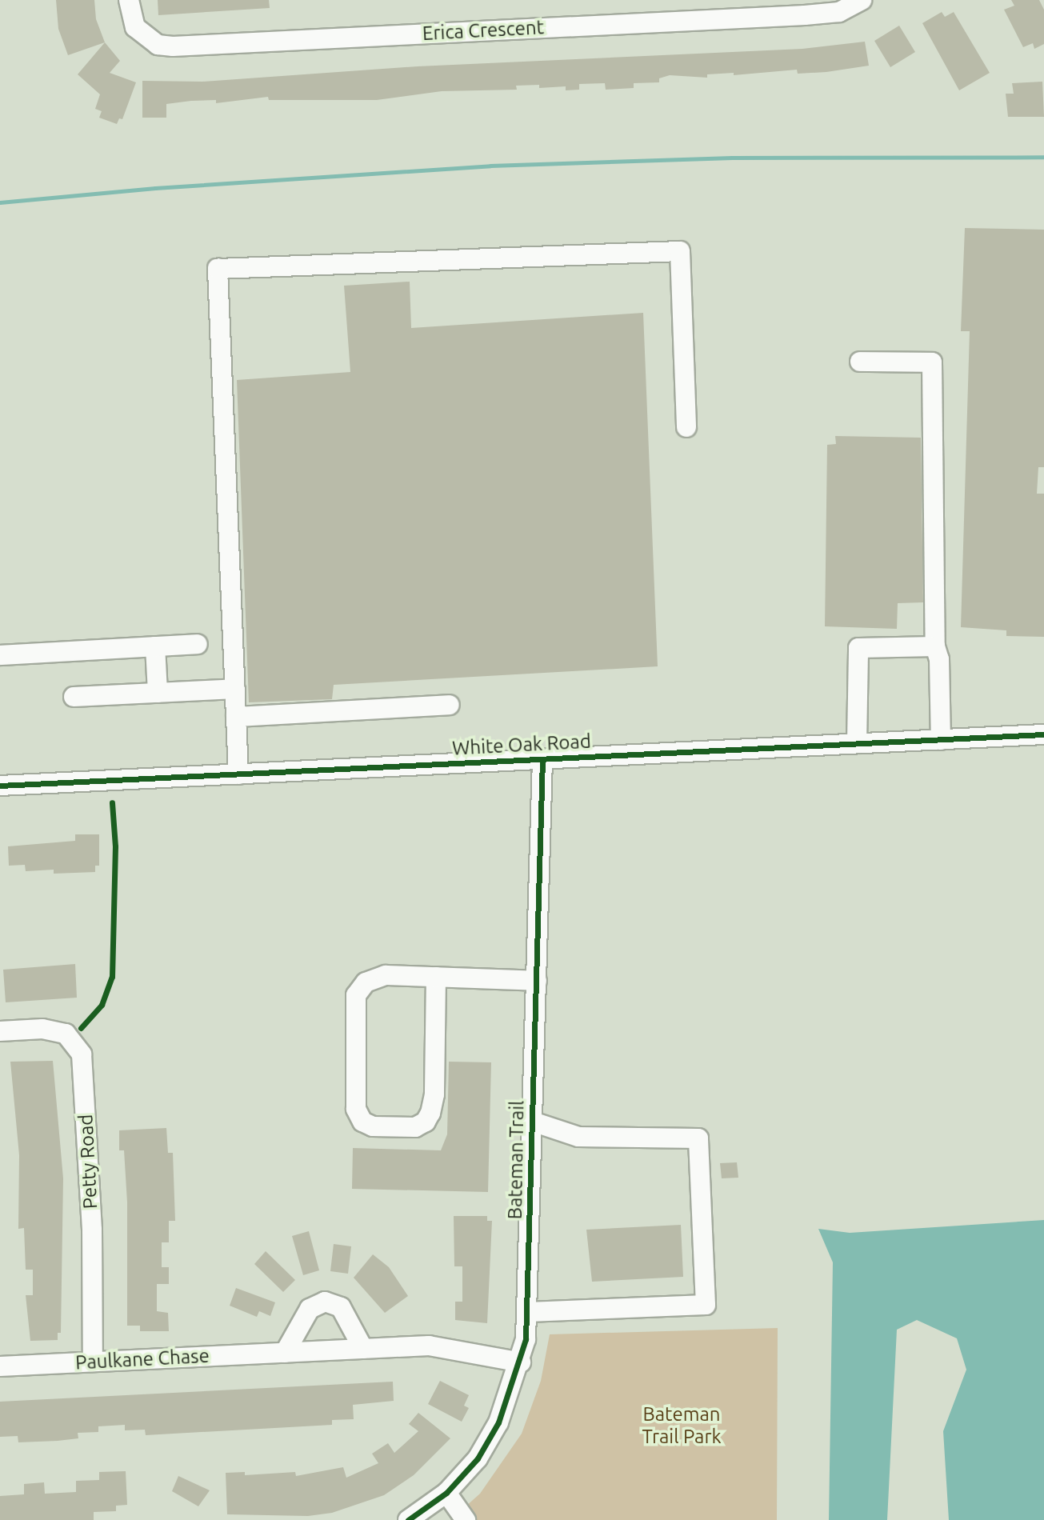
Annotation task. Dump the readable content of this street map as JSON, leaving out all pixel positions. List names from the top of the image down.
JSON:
{
  "streets": {
    "street": [
      "Erica Crescent",
      "White Oak Road",
      "Bateman Trail",
      "Petty Road",
      "Paulkane Chase"
    ]
  },
  "crossings": [
    ["White Oak Road", "Bateman Trail"],
    ["Bateman Trail", "Paulkane Chase"],
    ["Petty Road", "Paulkane Chase"]
  ],
  "parks": ["Bateman Trail Park"]
}
